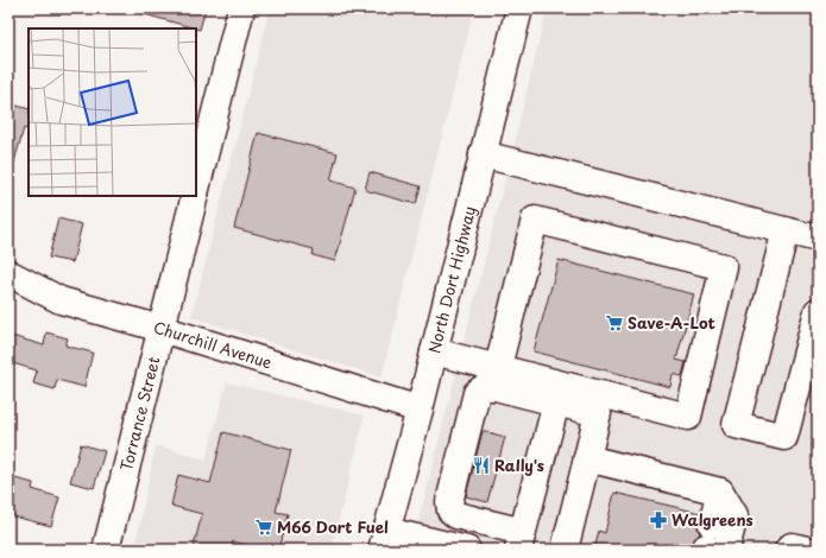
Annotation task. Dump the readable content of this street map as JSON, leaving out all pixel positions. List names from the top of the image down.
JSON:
{
  "streets": {
    "street": ["North Dort Highway", "Churchill Avenue", "Torrance Street"]
  },
  "crossings": [
    ["North Dort Highway", "Churchill Avenue"],
    ["Churchill Avenue", "Torrance Street"]
  ],
  "places": {
    "supermarket": ["Save-A-Lot", "M66 Dort Fuel"],
    "restaurant": ["Rally's"],
    "pharmacy": ["Walgreens"]
  }
}
